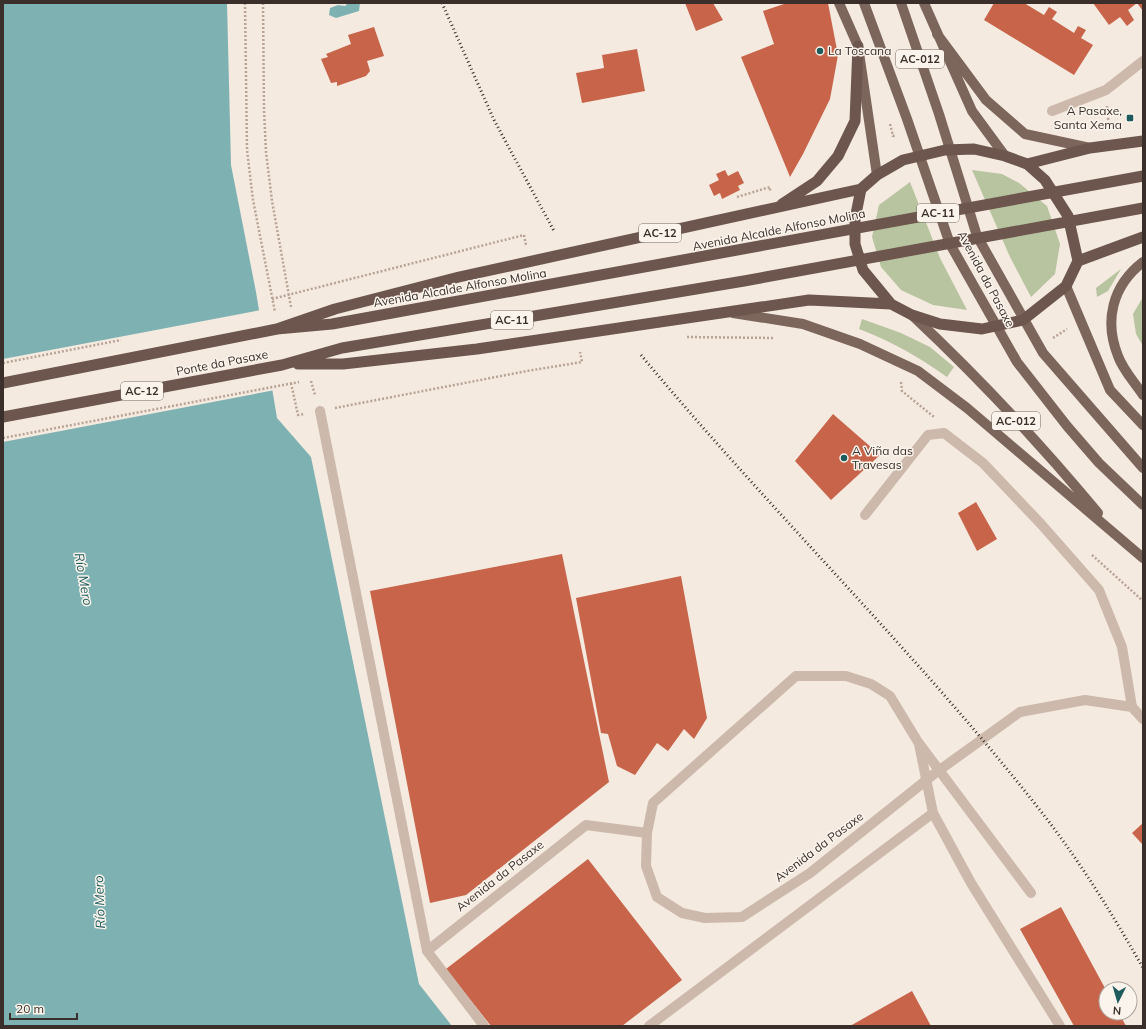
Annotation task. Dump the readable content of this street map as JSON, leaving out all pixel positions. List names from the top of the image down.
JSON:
{
  "streets": {
    "highway": [
      "AC-11",
      "Avenida Alcalde Alfonso Molina",
      "AC-12",
      "Ponte da Pasaxe"
    ],
    "main road": ["AC-012", "Avenida da Pasaxe"]
  },
  "crossings": [
    ["AC-012", "AC-11"],
    ["AC-11", "AC-12"],
    ["AC-11", "Ponte da Pasaxe"],
    ["Avenida Alcalde Alfonso Molina", "AC-12"],
    ["Avenida Alcalde Alfonso Molina", "Ponte da Pasaxe"],
    ["AC-12", "Ponte da Pasaxe"]
  ],
  "water": ["Río Mero"],
  "places": {
    "other": ["La Toscana", "A Viña das Travesas"],
    "transit": ["A Pasaxe, Santa Xema"]
  },
  "scale_bar": "20 m",
  "north": "bottom"
}
